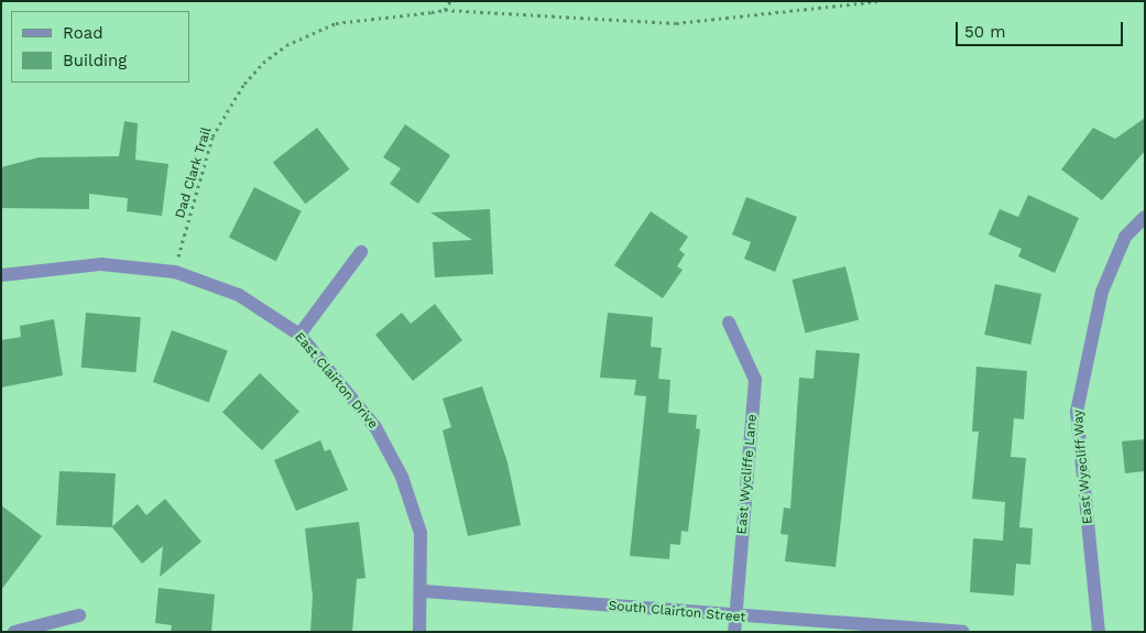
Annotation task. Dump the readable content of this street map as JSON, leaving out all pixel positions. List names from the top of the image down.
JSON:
{
  "streets": {
    "street": [
      "East Clairton Drive",
      "East Wyecliff Way",
      "East Wycliffe Lane",
      "South Clairton Street"
    ],
    "path": ["Dad Clark Trail"]
  },
  "crossings": [
    ["Dad Clark Trail", "East Clairton Drive"],
    ["East Clairton Drive", "South Clairton Street"],
    ["East Wycliffe Lane", "South Clairton Street"]
  ],
  "legend": ["Road", "Building"],
  "scale_bar": "50 m"
}
